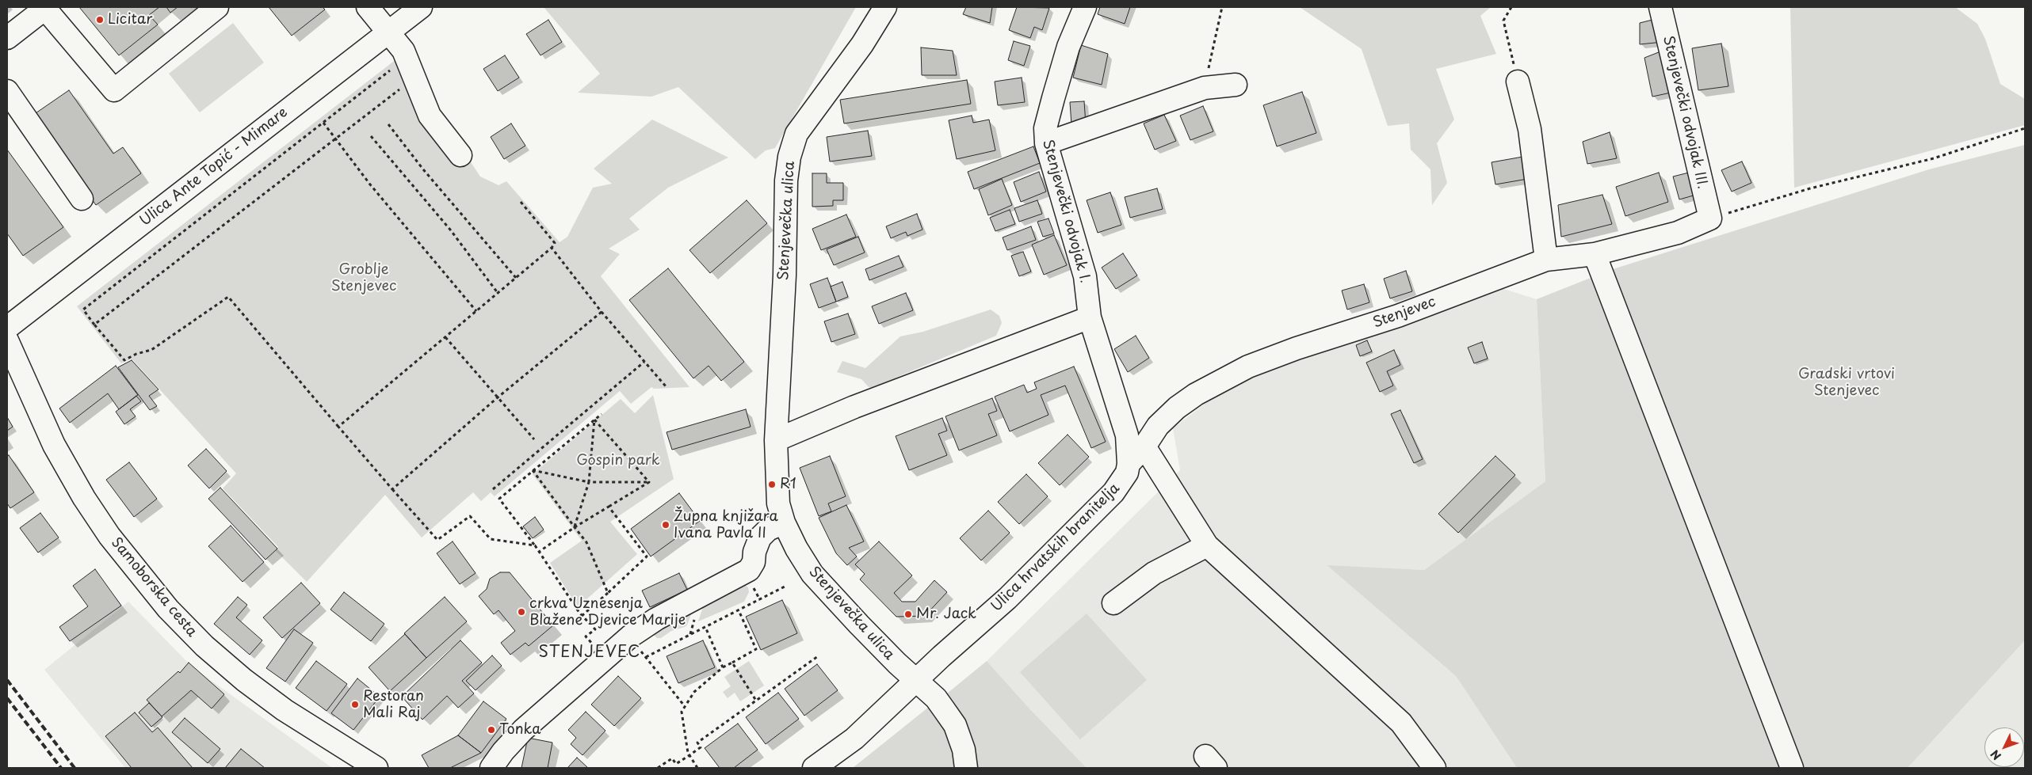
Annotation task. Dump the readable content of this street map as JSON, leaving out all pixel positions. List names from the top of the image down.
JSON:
{
  "streets": {
    "street": [
      "Stenjevečki odvojak III.",
      "Ulica Ante Topić - Mimare",
      "Stenjevečki odvojak I.",
      "Stenjevečka ulica",
      "Stenjevec",
      "Ulica hrvatskih branitelja",
      "Samoborska cesta"
    ]
  },
  "crossings": [
    ["Stenjevečki odvojak III.", "Stenjevec"],
    ["Stenjevečki odvojak I.", "Stenjevec"],
    ["Stenjevečki odvojak I.", "Ulica hrvatskih branitelja"],
    ["Stenjevečka ulica", "Ulica hrvatskih branitelja"],
    ["Stenjevec", "Ulica hrvatskih branitelja"]
  ],
  "districts": ["STENJEVEC"],
  "parks": ["Groblje Stenjevec", "Gradski vrtovi Stenjevec", "Gospin park"],
  "places": [
    "Licitar",
    "R1",
    "Župna knjižara Ivana Pavla II",
    "crkva Uznesenja Blažene Djevice Marije",
    "Mr. Jack",
    "Restoran Mali Raj",
    "Tonka"
  ],
  "north": "bottom left"
}
